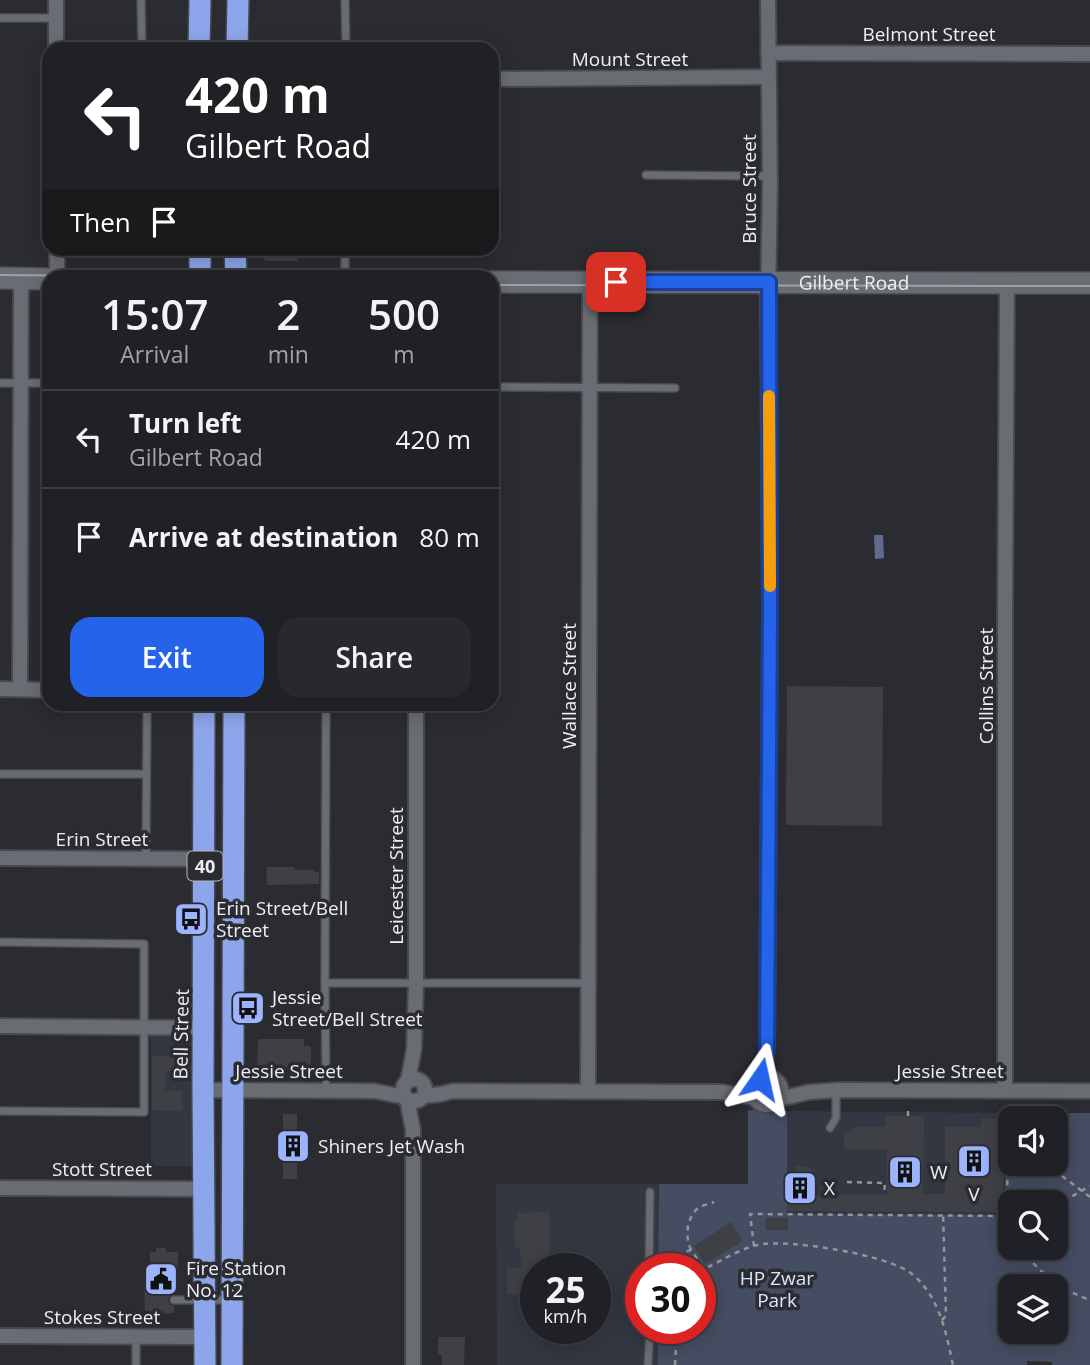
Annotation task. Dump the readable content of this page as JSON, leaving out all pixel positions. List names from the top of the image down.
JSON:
{
  "streets": {
    "highway": ["40", "Bell Street"],
    "street": [
      "Belmont Street",
      "Mount Street",
      "Bruce Street",
      "Gilbert Road",
      "Wallace Street",
      "Collins Street",
      "Erin Street",
      "Leicester Street",
      "Jessie Street",
      "Stott Street",
      "Stokes Street"
    ]
  },
  "crossings": [
    ["Belmont Street", "Bruce Street"],
    ["Mount Street", "Bruce Street"],
    ["Bruce Street", "Gilbert Road"],
    ["Bruce Street", "Jessie Street"],
    ["Gilbert Road", "Wallace Street"],
    ["Gilbert Road", "Collins Street"],
    ["Wallace Street", "Jessie Street"],
    ["Collins Street", "Jessie Street"],
    ["Erin Street", "Bell Street"],
    ["40", "Jessie Street"],
    ["Leicester Street", "Jessie Street"],
    ["Bell Street", "Jessie Street"],
    ["Bell Street", "Stott Street"],
    ["Bell Street", "Stokes Street"]
  ],
  "parks": ["HP Zwar Park"],
  "places": {
    "bus stop": ["Erin Street/Bell Street", "Jessie Street/Bell Street"],
    "building": [
      "Shiners Jet Wash",
      "V",
      "W",
      "X"
    ],
    "public building": ["Fire Station No. 12"]
  },
  "page": {
    "turn": ["420 m", "Gilbert Road"],
    "then": "Then",
    "eta": [
      "15:07",
      "Arrival",
      "2",
      "min",
      "500",
      "m"
    ],
    "list": [
      {
        "name": "Turn left",
        "note": "Gilbert Road",
        "value": "420 m"
      },
      {
        "name": "Arrive at destination",
        "value": "80 m"
      }
    ],
    "buttons": ["Exit", "Share"],
    "speed": "25 km/h",
    "limit": "30"
  }
}
